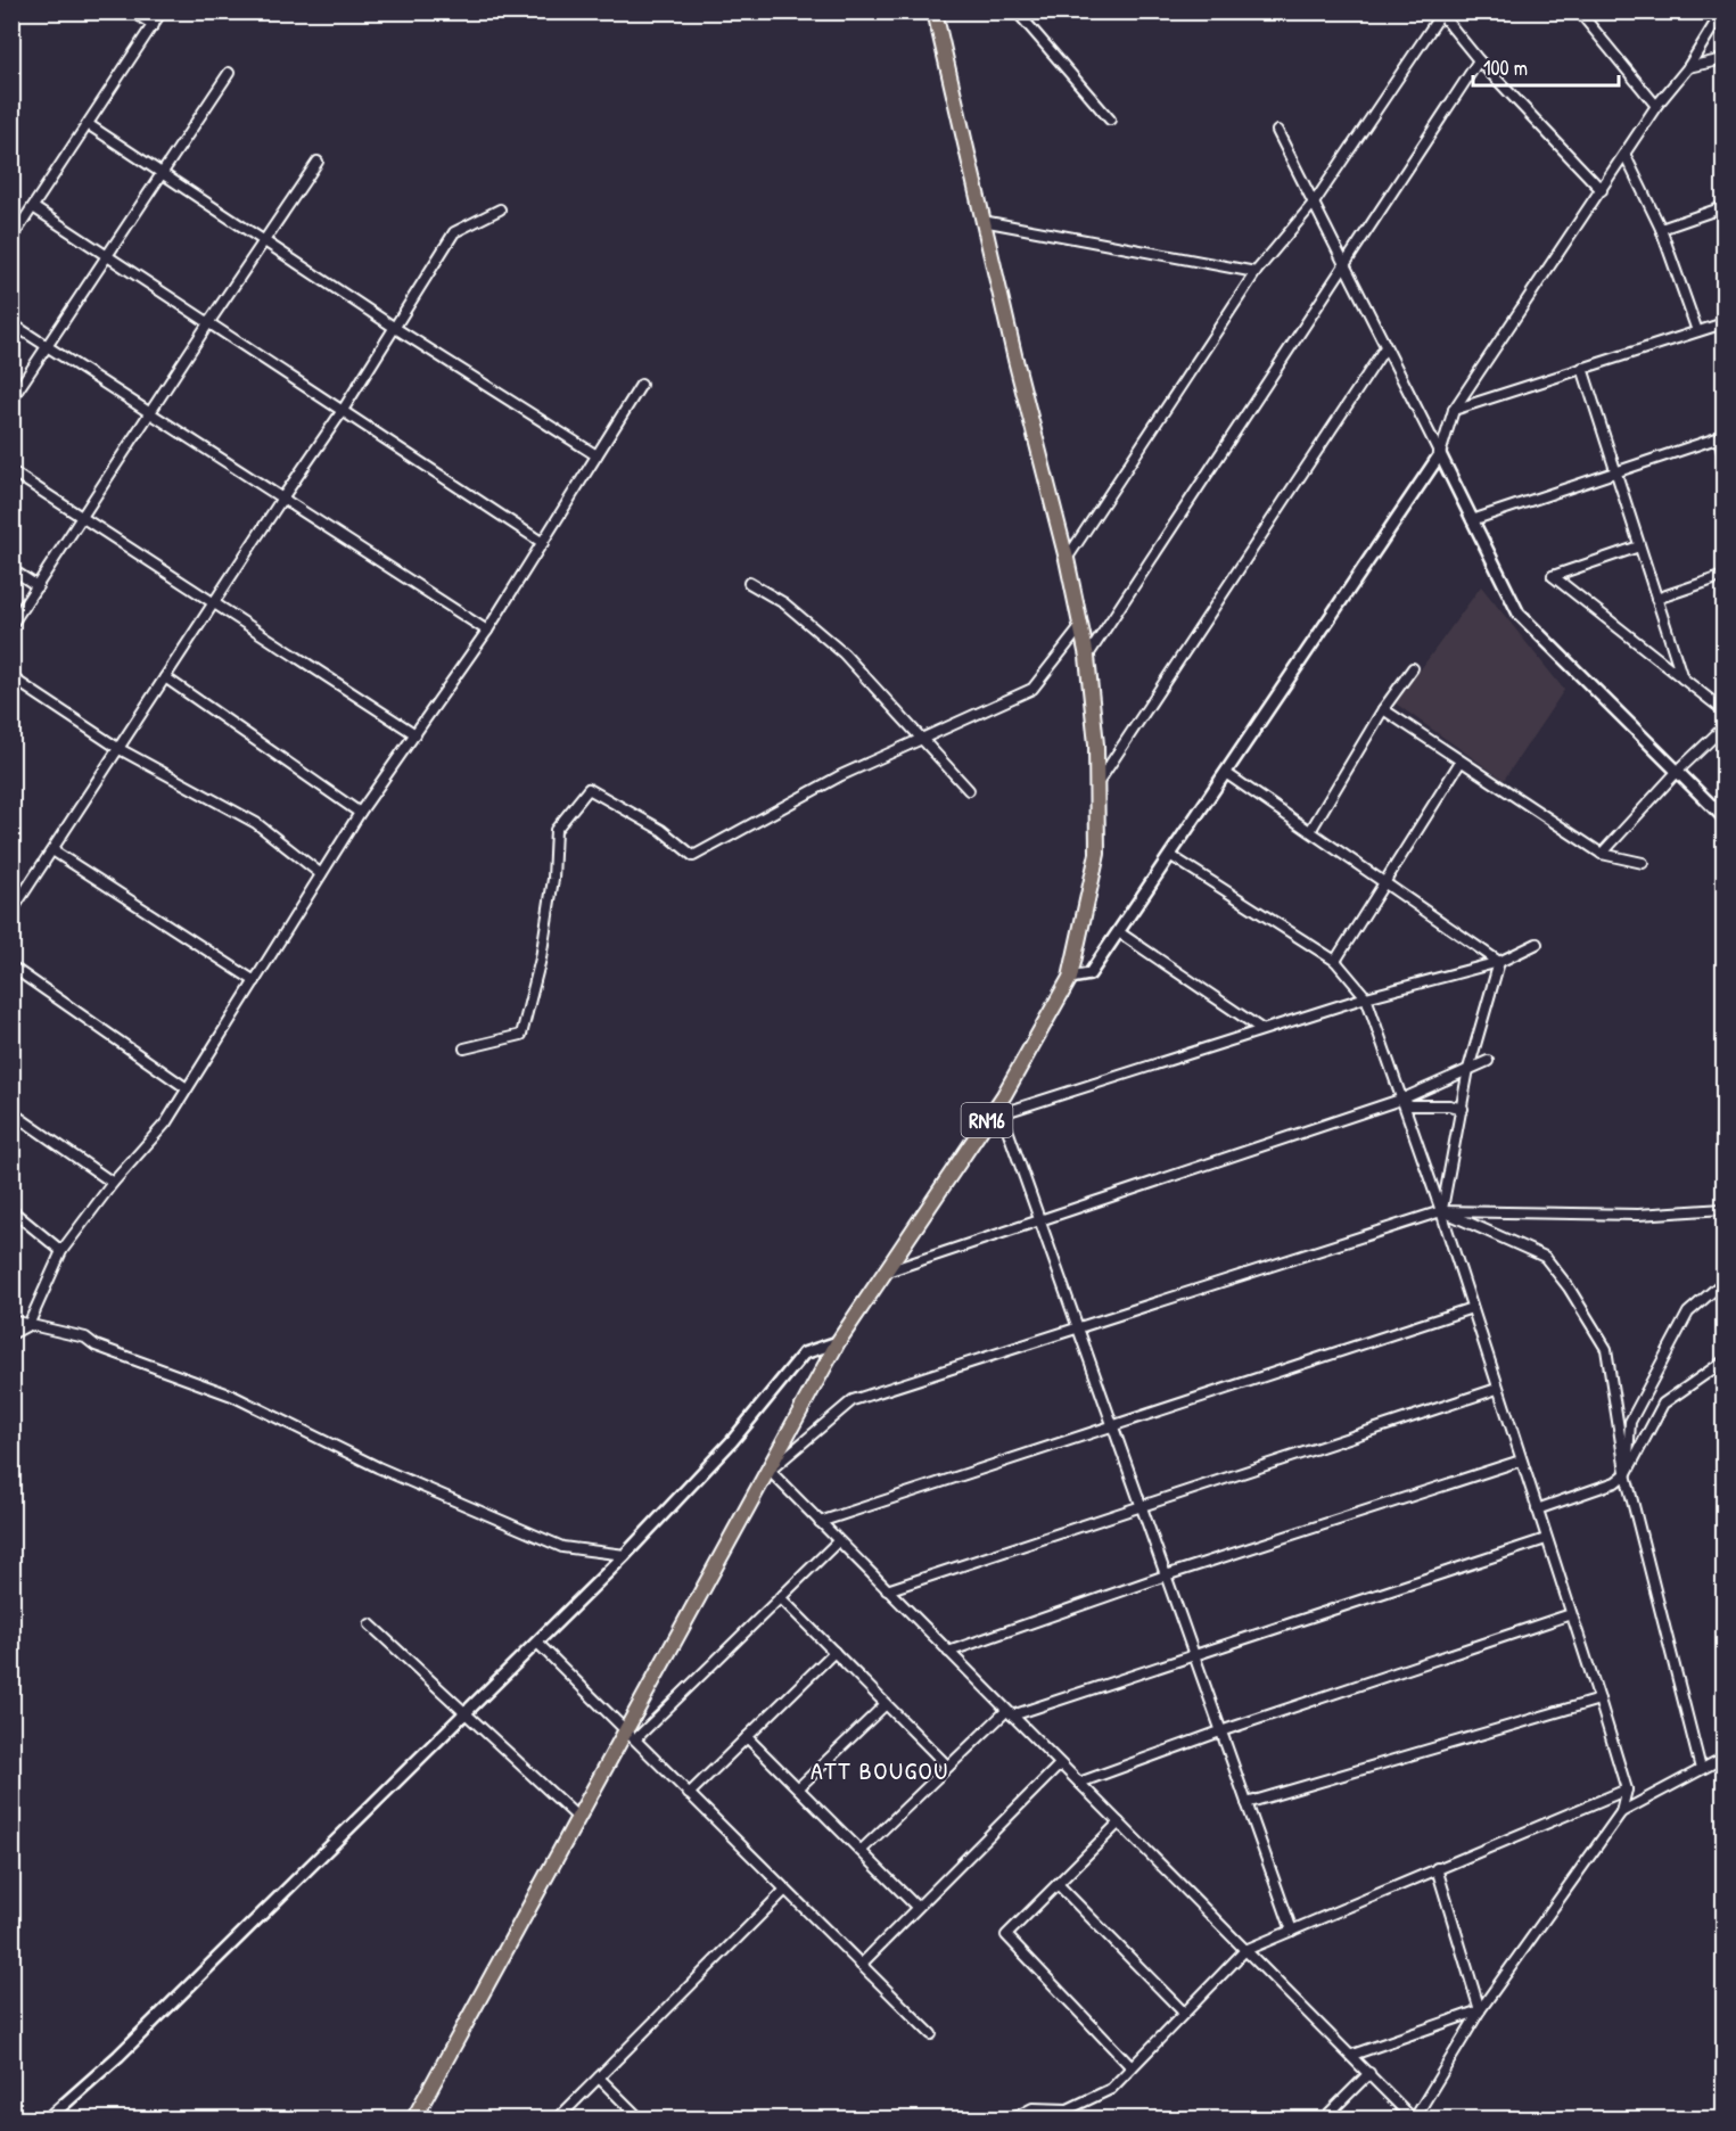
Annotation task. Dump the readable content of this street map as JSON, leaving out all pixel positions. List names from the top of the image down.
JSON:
{
  "streets": {
    "main road": ["RN16"]
  },
  "districts": ["ATT BOUGOU"],
  "scale_bar": "100 m"
}
